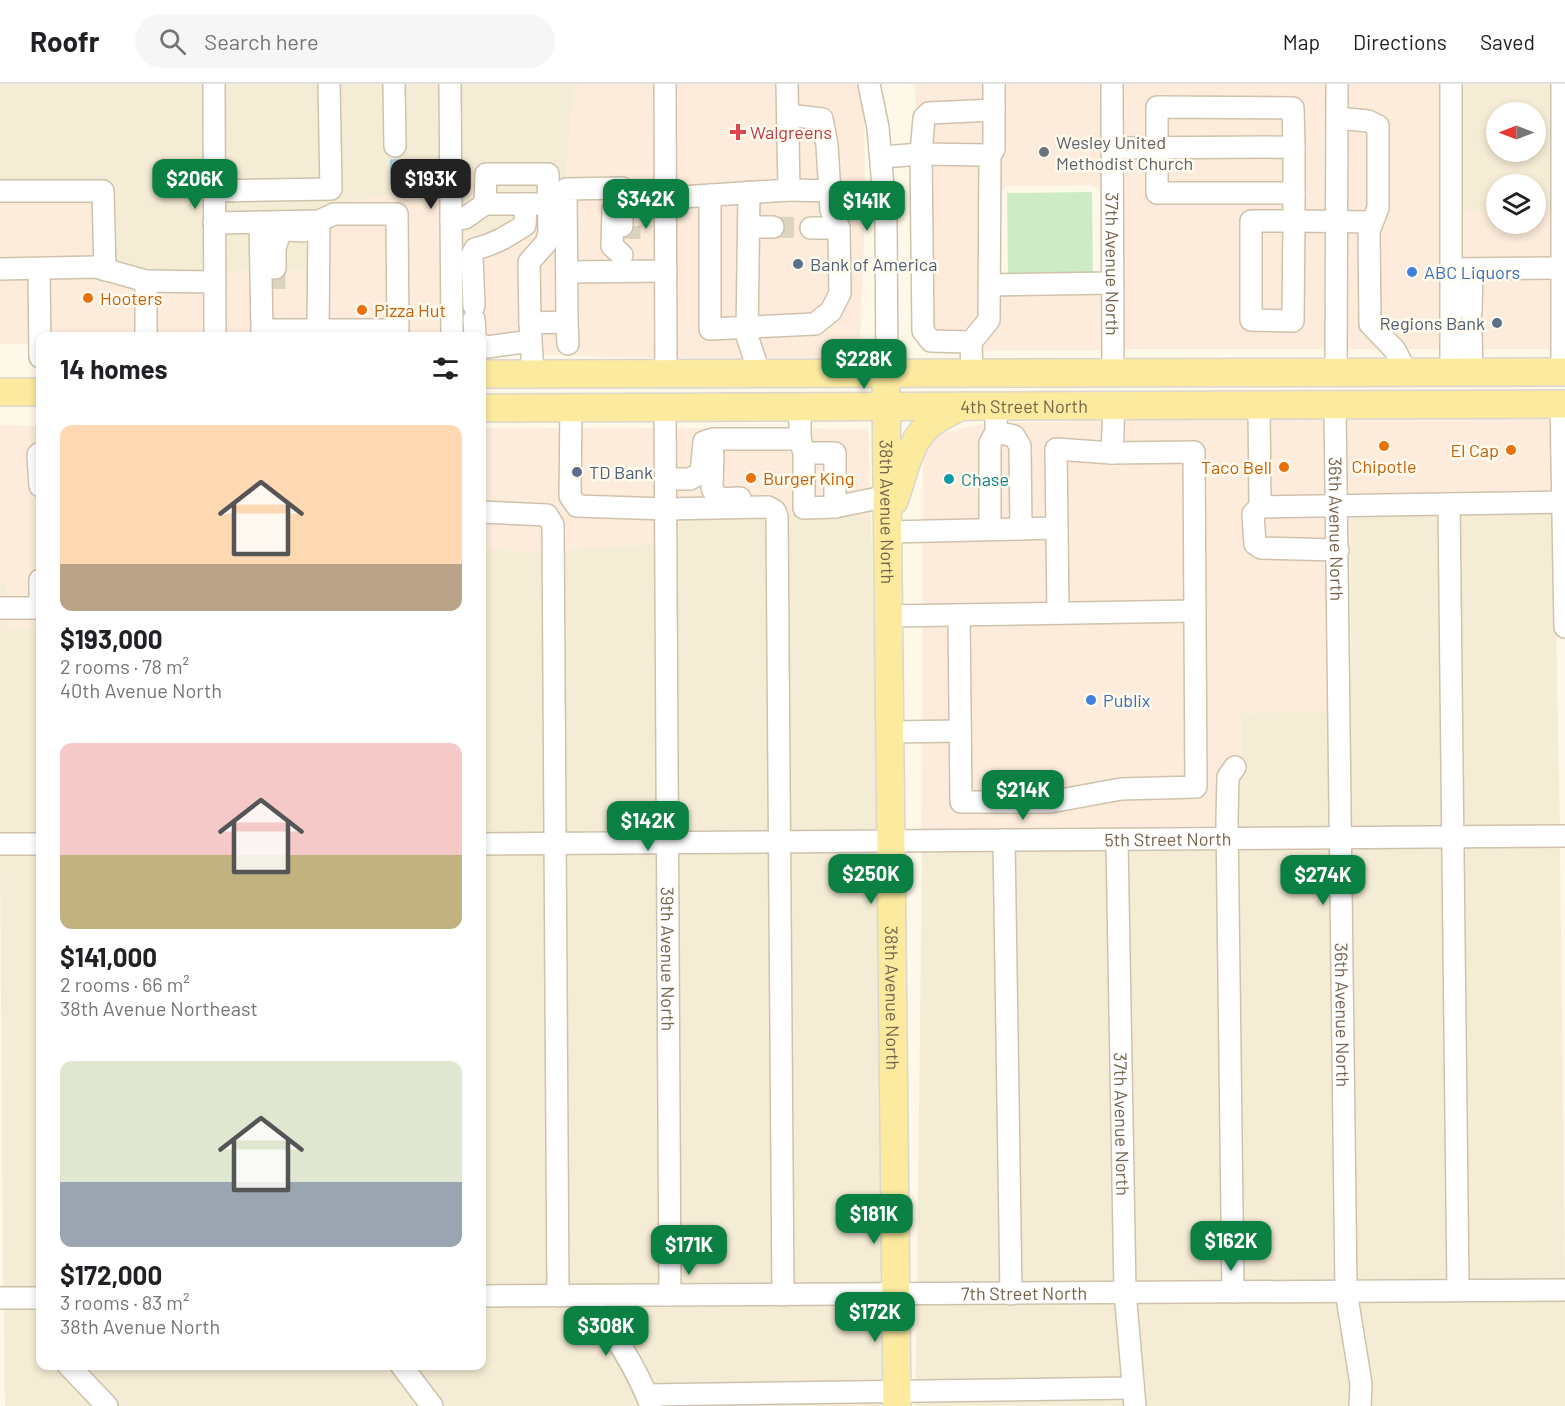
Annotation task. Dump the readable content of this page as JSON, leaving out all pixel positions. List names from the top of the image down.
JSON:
{
  "streets": {
    "main road": ["4th Street North", "38th Avenue North"],
    "street": [
      "37th Avenue North",
      "36th Avenue North",
      "5th Street North",
      "39th Avenue North",
      "7th Street North"
    ]
  },
  "crossings": [
    ["37th Avenue North", "4th Street North"],
    ["37th Avenue North", "5th Street North"],
    ["37th Avenue North", "7th Street North"],
    ["4th Street North", "38th Avenue North"],
    ["4th Street North", "36th Avenue North"],
    ["4th Street North", "39th Avenue North"],
    ["38th Avenue North", "5th Street North"],
    ["38th Avenue North", "7th Street North"],
    ["36th Avenue North", "5th Street North"],
    ["36th Avenue North", "7th Street North"],
    ["5th Street North", "39th Avenue North"],
    ["39th Avenue North", "7th Street North"]
  ],
  "places": {
    "health": ["Walgreens"],
    "other": [
      "Wesley United Methodist Church",
      "Bank of America",
      "ABC Liquors",
      "Hooters",
      "Pizza Hut",
      "Regions Bank",
      "Chipotle",
      "El Cap",
      "Taco Bell",
      "TD Bank",
      "Burger King",
      "Chase",
      "Publix"
    ]
  },
  "north": "left",
  "page": {
    "header": "Roofr",
    "search": "Search here",
    "nav": ["Map", "Directions", "Saved"],
    "price": [
      "$206K",
      "$193K",
      "$342K",
      "$141K",
      "$228K",
      "$214K",
      "$142K",
      "$250K",
      "$274K",
      "$181K",
      "$162K",
      "$171K",
      "$172K",
      "$308K"
    ],
    "heading": "14 homes",
    "list": [
      {
        "name": "$193,000",
        "note": "2 rooms · 78 m² · 40th Avenue North"
      },
      {
        "name": "$141,000",
        "note": "2 rooms · 66 m² · 38th Avenue Northeast"
      },
      {
        "name": "$172,000",
        "note": "3 rooms · 83 m² · 38th Avenue North"
      }
    ]
  }
}
